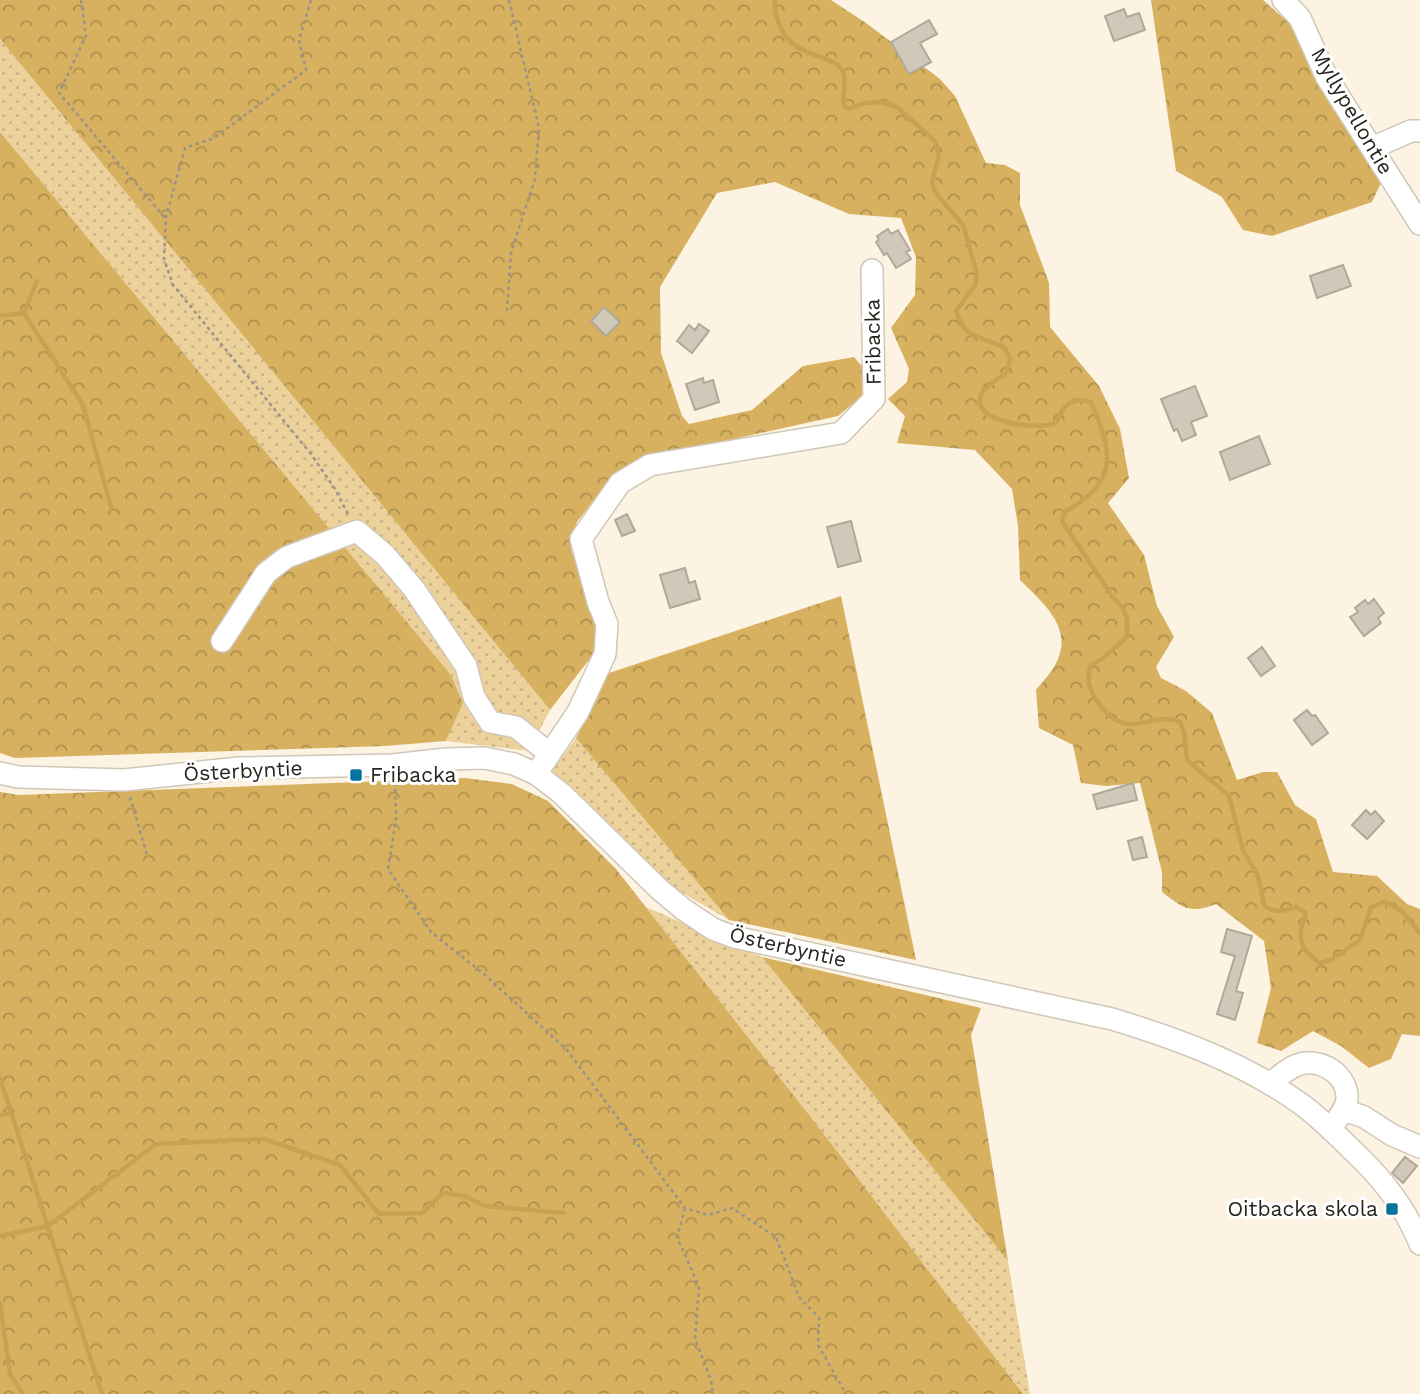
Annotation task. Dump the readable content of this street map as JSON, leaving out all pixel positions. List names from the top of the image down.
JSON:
{
  "streets": {
    "street": ["Myllypellontie", "Fribacka", "Österbyntie"]
  },
  "crossings": [
    ["Fribacka", "Österbyntie"]
  ],
  "places": {
    "transit": ["Fribacka", "Oitbacka skola"]
  }
}
